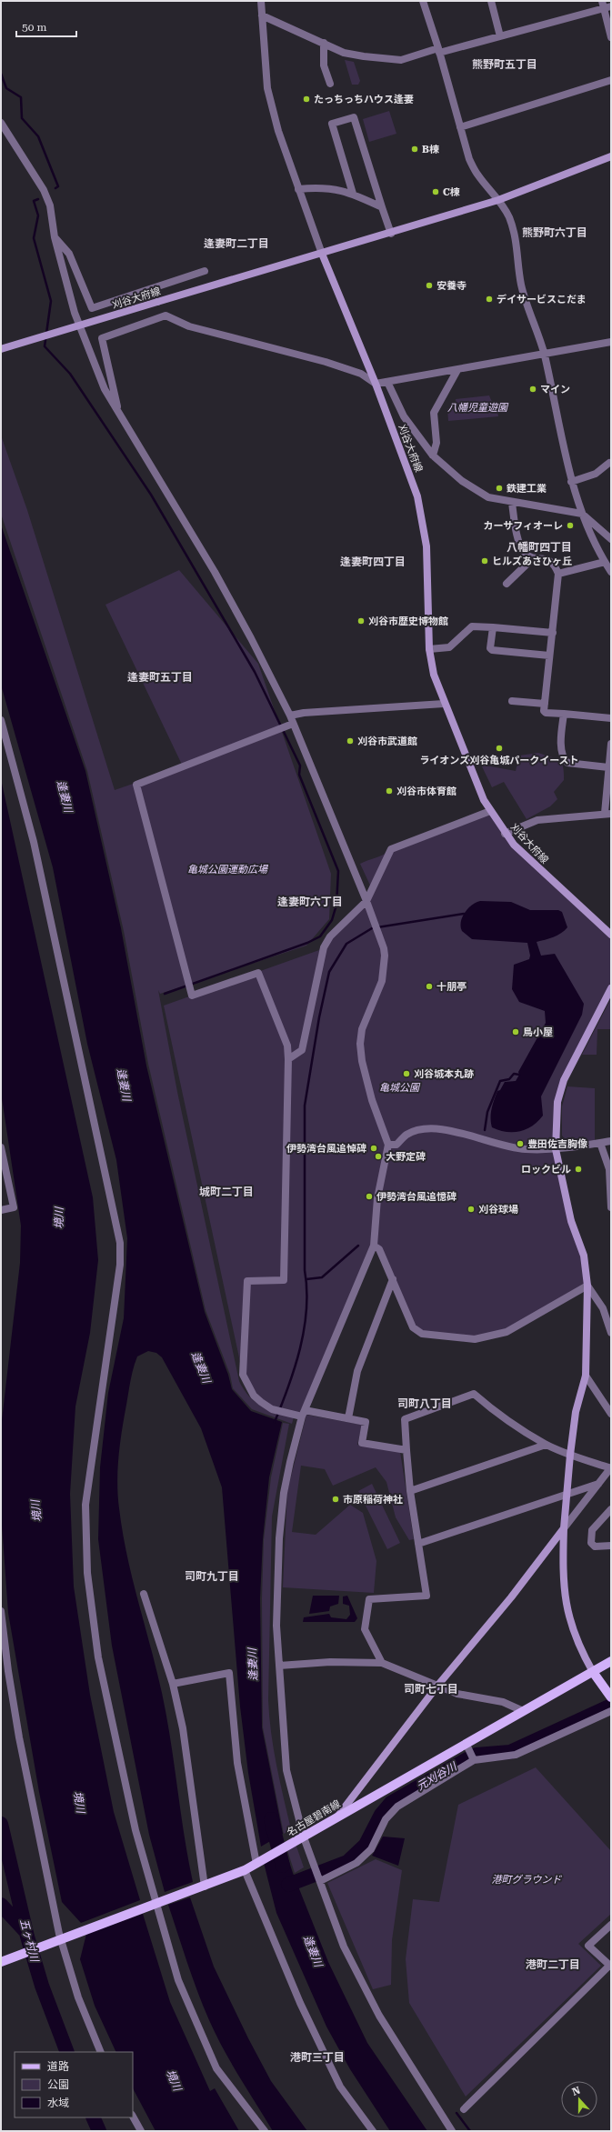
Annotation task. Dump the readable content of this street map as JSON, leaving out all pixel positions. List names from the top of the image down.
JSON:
{
  "streets": {
    "main road": ["名古屋碧南線"],
    "street": ["刈谷大府線"]
  },
  "districts": [
    "熊野町五丁目",
    "熊野町六丁目",
    "逢妻町二丁目",
    "八幡町四丁目",
    "逢妻町四丁目",
    "逢妻町五丁目",
    "逢妻町六丁目",
    "城町二丁目",
    "司町八丁目",
    "司町九丁目",
    "司町七丁目",
    "港町二丁目",
    "港町三丁目"
  ],
  "water": [
    "逢妻川",
    "境川",
    "元刈谷川",
    "五ヶ村川"
  ],
  "parks": [
    "八幡児童遊園",
    "亀城公園運動広場",
    "亀城公園",
    "港町グラウンド"
  ],
  "places": [
    "たっちっちハウス逢妻",
    "B棟",
    "C棟",
    "安養寺",
    "デイサービスこだま",
    "マイン",
    "鉄建工業",
    "カーサフィオーレ",
    "ヒルズあさひヶ丘",
    "刈谷市歴史博物館",
    "刈谷市武道館",
    "ライオンズ刈谷亀城パークイースト",
    "刈谷市体育館",
    "十朋亭",
    "鳥小屋",
    "刈谷城本丸跡",
    "豊田佐吉胸像",
    "伊勢湾台風追悼碑",
    "大野定碑",
    "ロックビル",
    "伊勢湾台風追憶碑",
    "刈谷球場",
    "市原稲荷神社"
  ],
  "legend": ["道路", "公園", "水域"],
  "scale_bar": "50 m",
  "north": "top"
}
